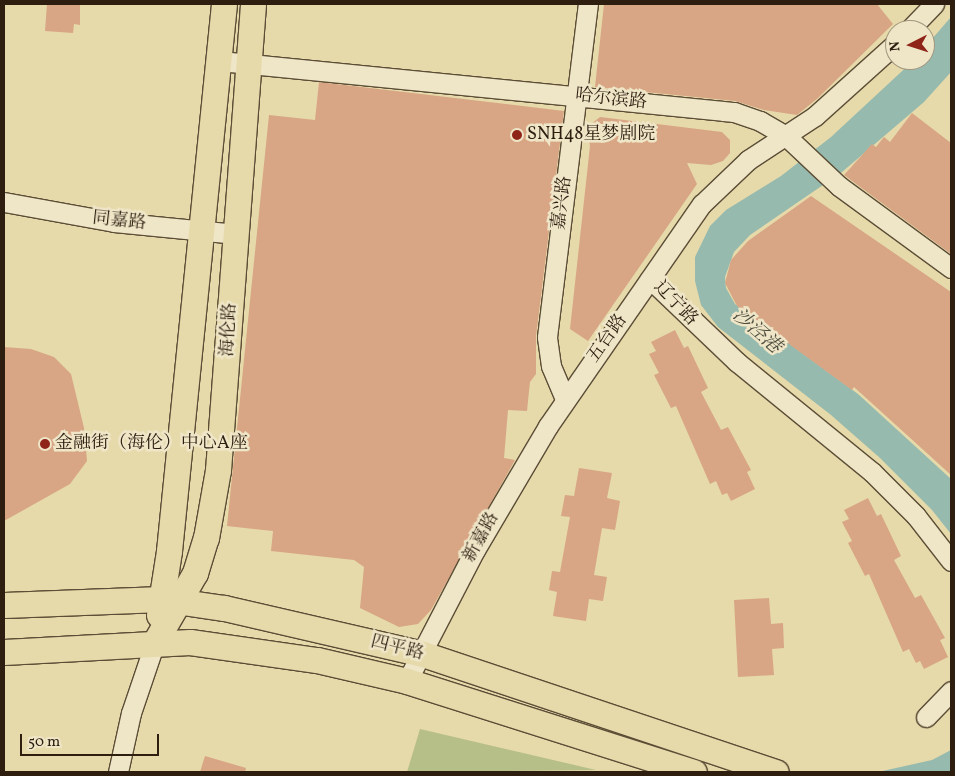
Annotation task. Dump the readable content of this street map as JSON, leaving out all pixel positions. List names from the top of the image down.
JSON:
{
  "streets": {
    "main road": ["海伦路", "四平路"],
    "street": [
      "哈尔滨路",
      "嘉兴路",
      "同嘉路",
      "辽宁路",
      "五台路",
      "新嘉路"
    ]
  },
  "crossings": [
    ["哈尔滨路", "嘉兴路"],
    ["哈尔滨路", "辽宁路"],
    ["哈尔滨路", "海伦路"],
    ["嘉兴路", "五台路"],
    ["嘉兴路", "新嘉路"],
    ["同嘉路", "海伦路"],
    ["辽宁路", "五台路"],
    ["海伦路", "四平路"],
    ["五台路", "新嘉路"],
    ["新嘉路", "四平路"]
  ],
  "water": ["沙泾港"],
  "places": ["SNH48星梦剧院", "金融街（海伦）中心A座"],
  "scale_bar": "50 m",
  "north": "left"
}
